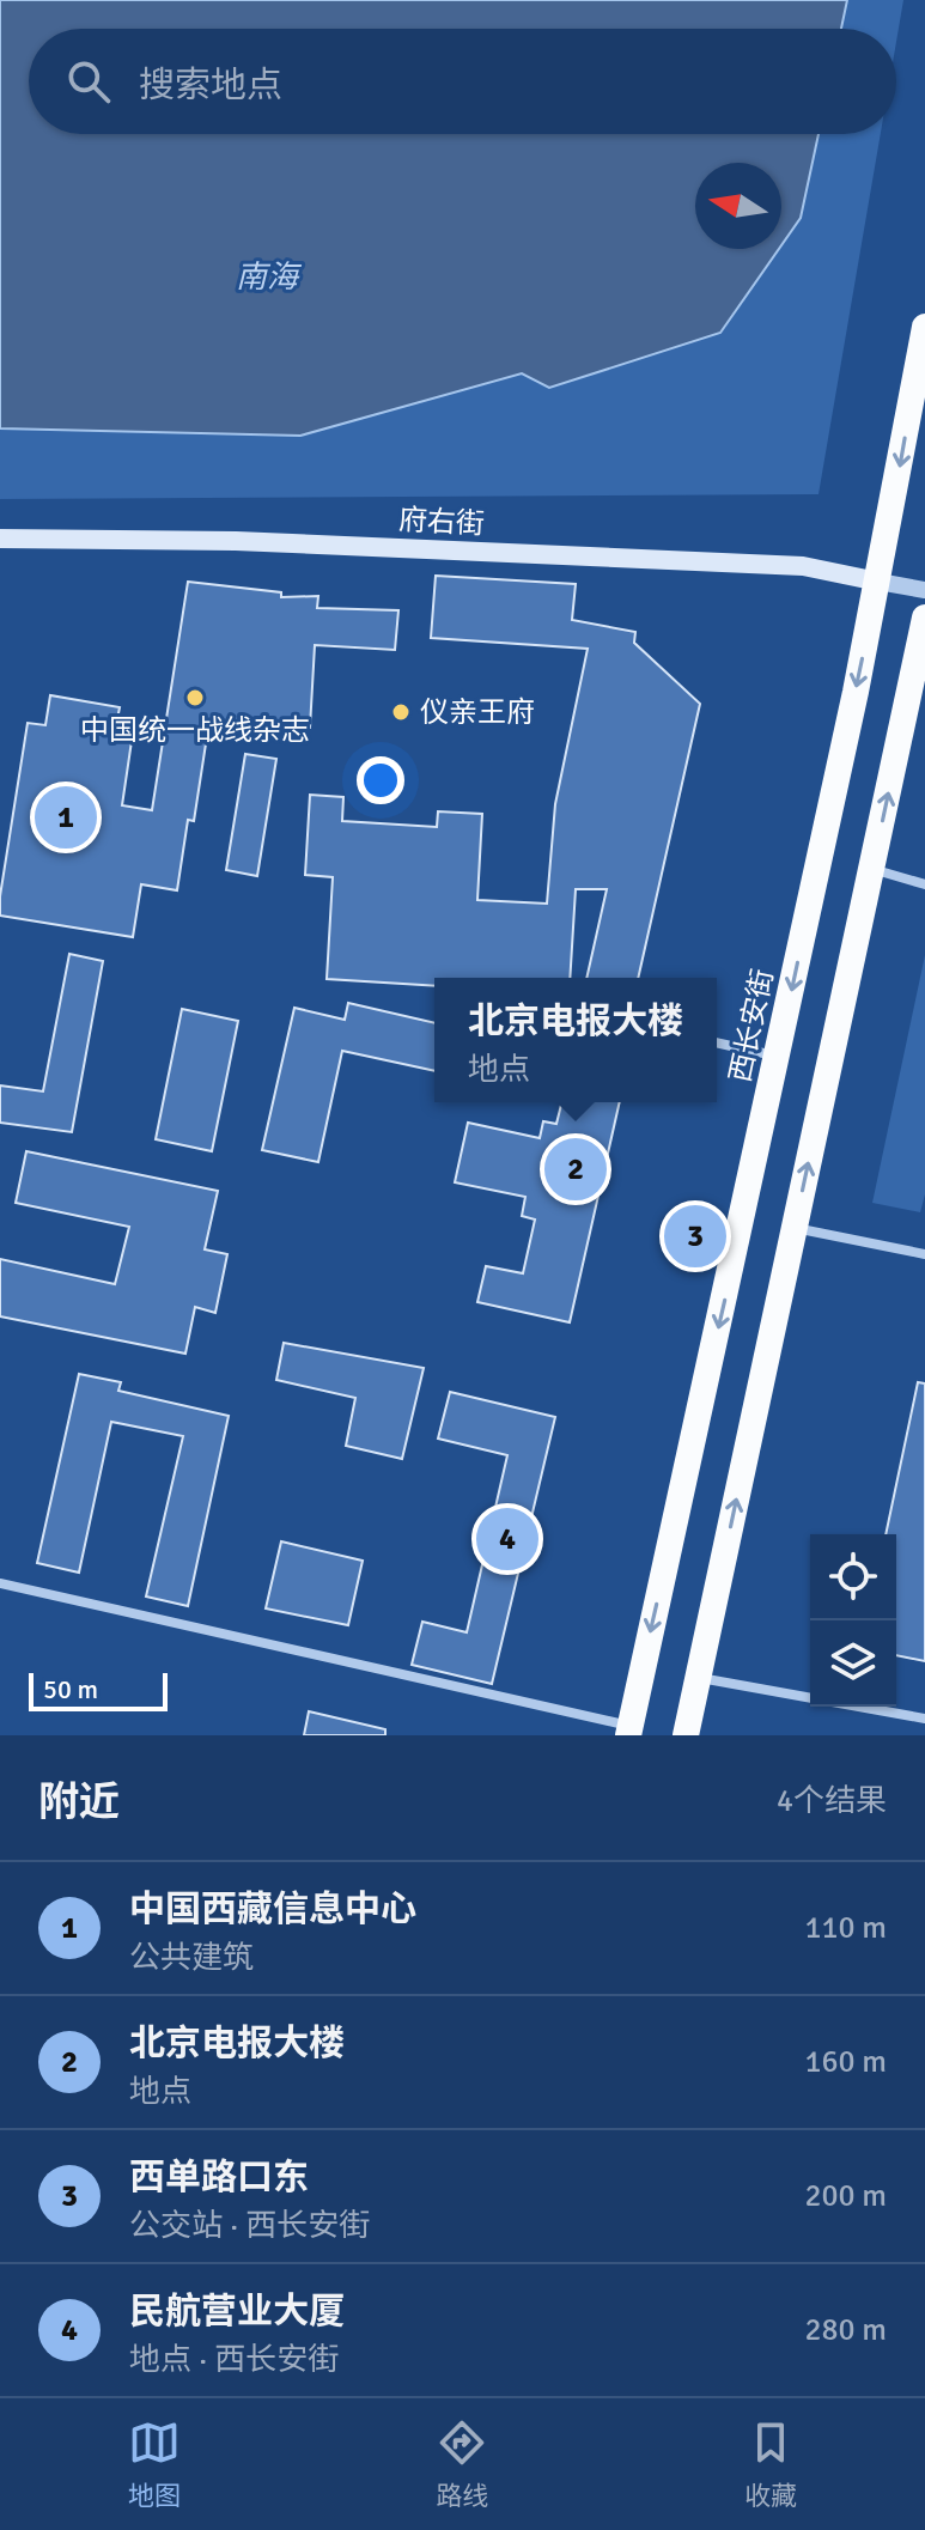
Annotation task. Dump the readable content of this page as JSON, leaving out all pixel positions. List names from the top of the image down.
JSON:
{
  "streets": {
    "highway": ["西长安街"],
    "main road": ["府右街"]
  },
  "crossings": [
    ["府右街", "西长安街"]
  ],
  "water": ["南海"],
  "places": ["中国统一战线杂志", "仪亲王府"],
  "scale_bar": "50 m",
  "north": "left",
  "page": {
    "search": "搜索地点",
    "pins": [
      "1",
      "2",
      "3",
      "4"
    ],
    "popup": ["北京电报大楼", "地点"],
    "scale": "50 m",
    "heading": ["附近", "4个结果"],
    "list": [
      {
        "mark": "1",
        "name": "中国西藏信息中心",
        "note": "公共建筑",
        "value": "110 m"
      },
      {
        "mark": "2",
        "name": "北京电报大楼",
        "note": "地点",
        "value": "160 m"
      },
      {
        "mark": "3",
        "name": "西单路口东",
        "note": "公交站 · 西长安街",
        "value": "200 m"
      },
      {
        "mark": "4",
        "name": "民航营业大厦",
        "note": "地点 · 西长安街",
        "value": "280 m"
      }
    ],
    "nav": ["地图", "路线", "收藏"]
  }
}
